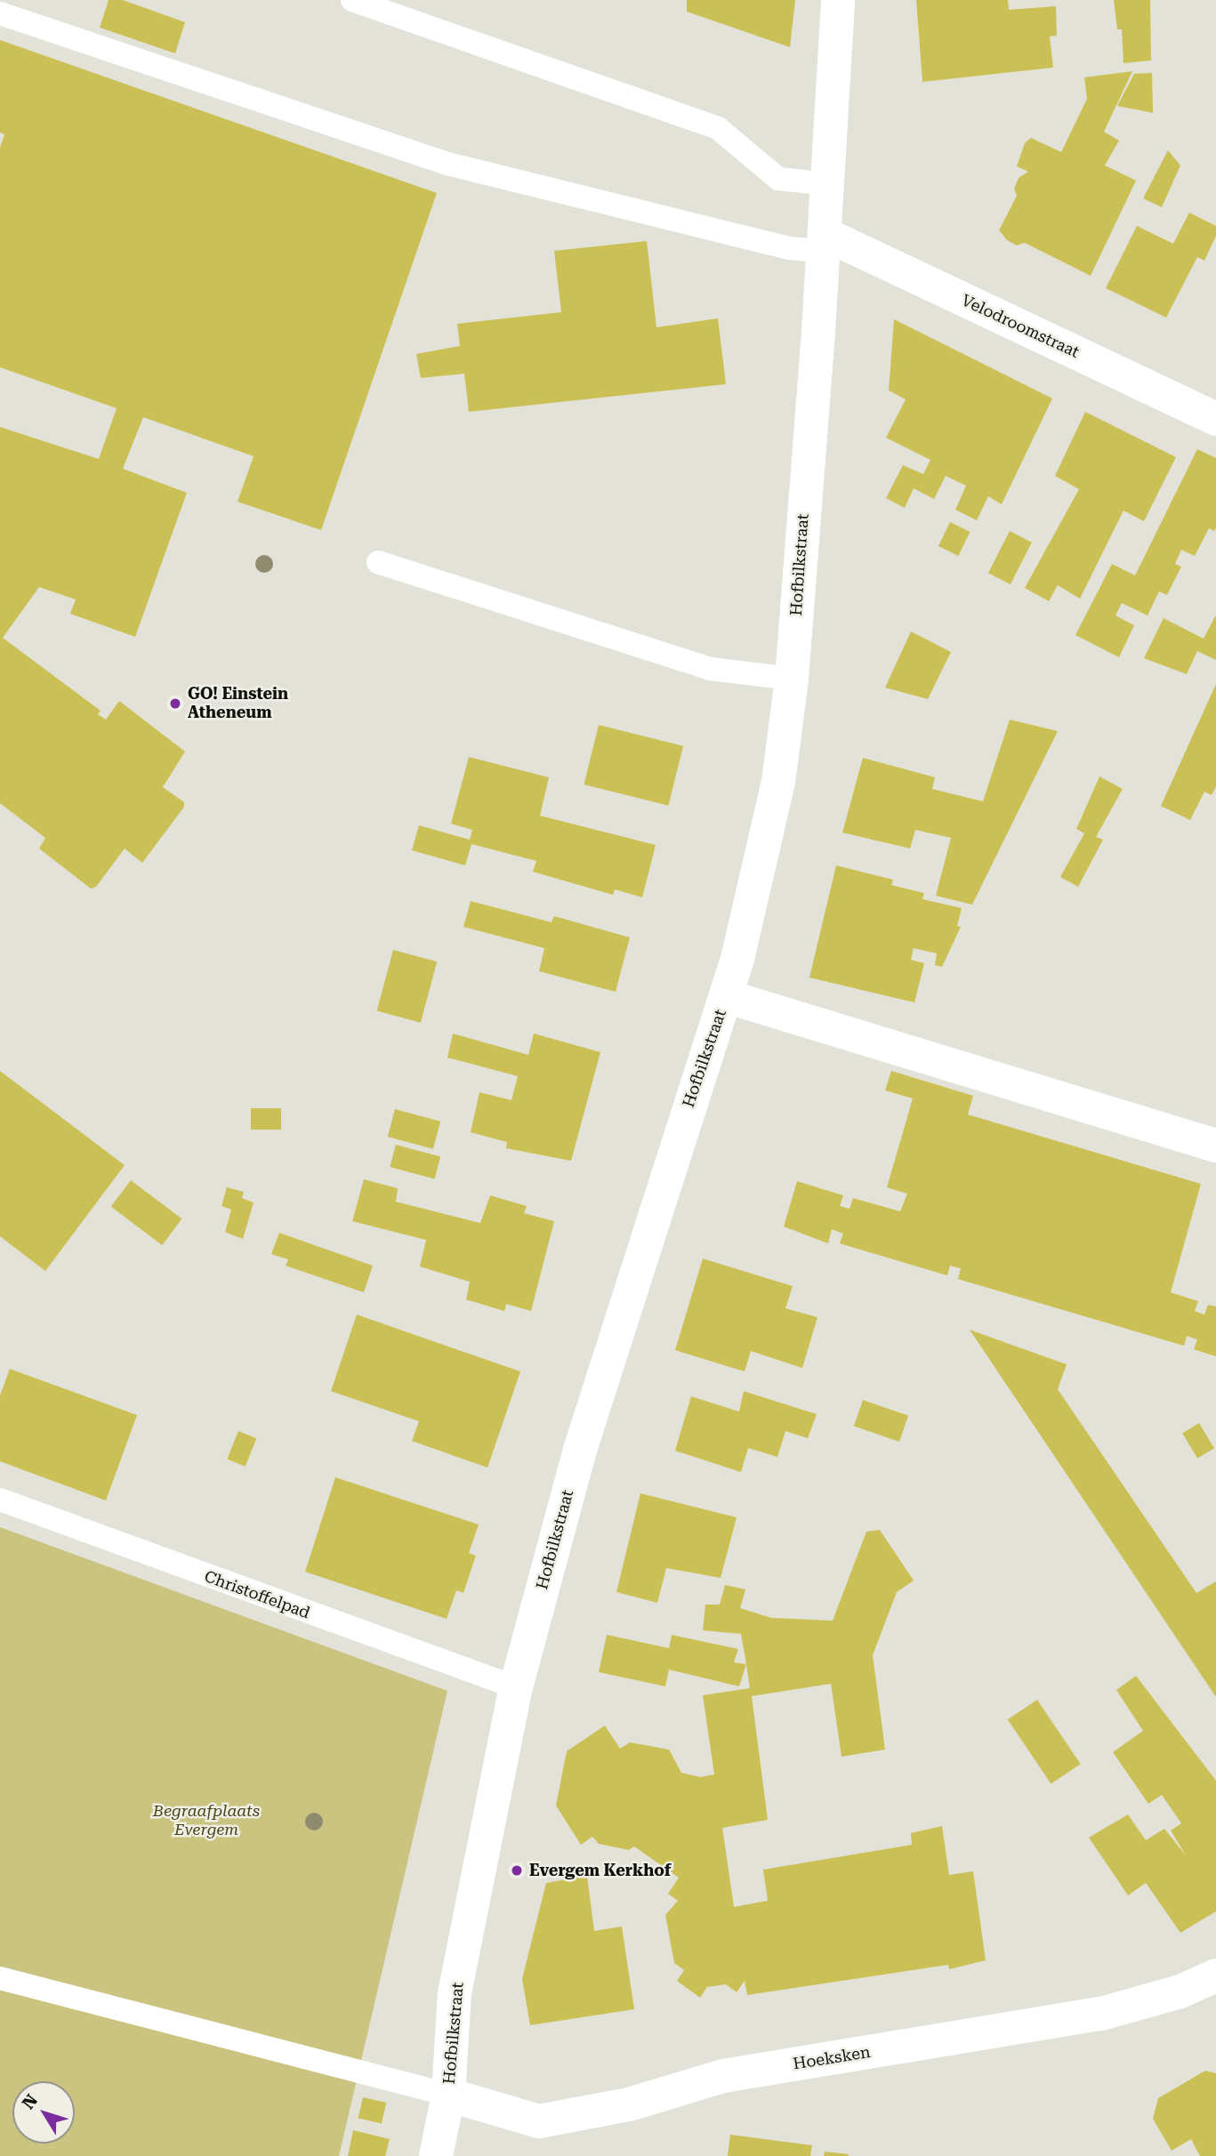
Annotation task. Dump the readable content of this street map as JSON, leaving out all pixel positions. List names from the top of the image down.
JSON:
{
  "streets": {
    "street": ["Velodroomstraat", "Hofbilkstraat", "Hoeksken"],
    "lane": ["Christoffelpad"]
  },
  "crossings": [
    ["Velodroomstraat", "Hofbilkstraat"],
    ["Hofbilkstraat", "Christoffelpad"],
    ["Hofbilkstraat", "Hoeksken"]
  ],
  "parks": ["Begraafplaats Evergem"],
  "places": ["GO! Einstein Atheneum", "Evergem Kerkhof"],
  "north": "top left"
}
